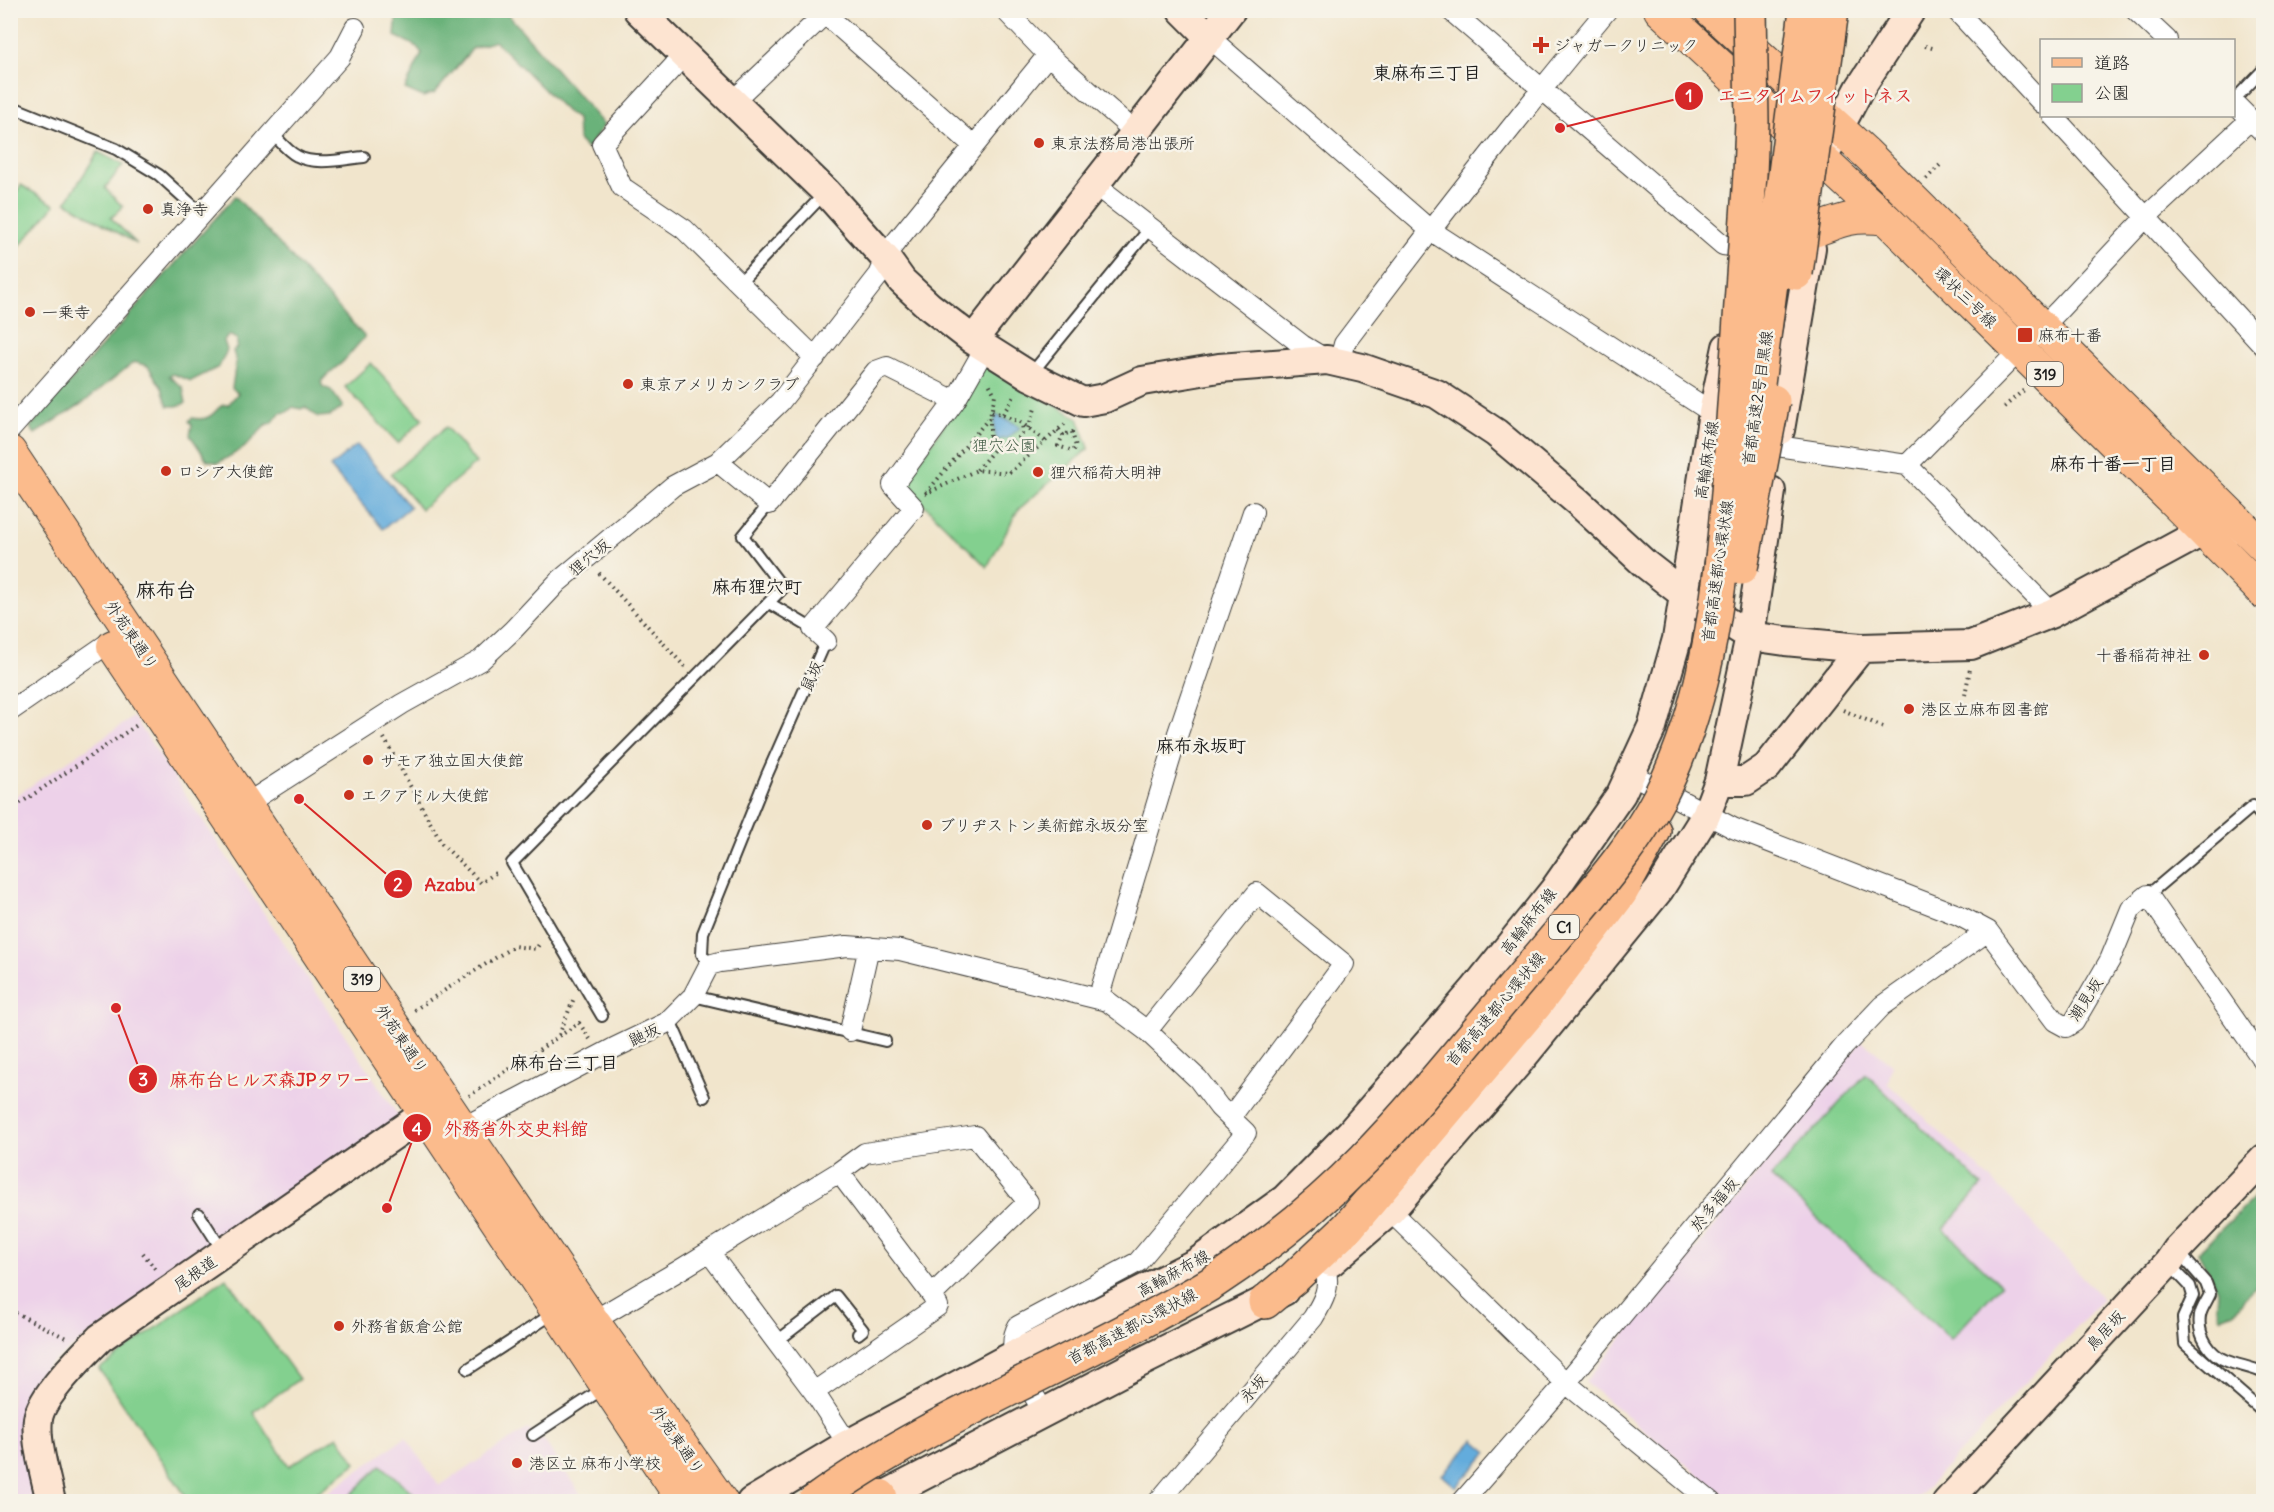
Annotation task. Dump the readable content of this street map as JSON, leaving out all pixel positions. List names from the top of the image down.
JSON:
{
  "streets": {
    "highway": ["首都高速2号目黒線", "首都高速都心環状線", "C1"],
    "main road": [
      "環状三号線",
      "319",
      "高輪麻布線",
      "外苑東通り",
      "尾根道",
      "鳥居坂"
    ],
    "street": [
      "狸穴坂",
      "鼠坂",
      "潮見坂",
      "鼬坂",
      "於多福坂",
      "永坂"
    ]
  },
  "crossings": [
    ["環状三号線", "高輪麻布線"],
    ["首都高速2号目黒線", "首都高速都心環状線"],
    ["狸穴坂", "外苑東通り"],
    ["外苑東通り", "鼬坂"],
    ["外苑東通り", "尾根道"],
    ["鼠坂", "鼬坂"],
    ["潮見坂", "於多福坂"],
    ["鼬坂", "尾根道"]
  ],
  "districts": [
    "東麻布三丁目",
    "麻布十番一丁目",
    "麻布狸穴町",
    "麻布台",
    "麻布永坂町",
    "麻布台三丁目"
  ],
  "parks": ["狸穴公園"],
  "places": {
    "health": ["ジャガークリニック"],
    "other": [
      "エニタイムフィットネス",
      "東京法務局港出張所",
      "真浄寺",
      "一乗寺",
      "東京アメリカンクラブ",
      "ロシア大使館",
      "狸穴稲荷大明神",
      "十番稲荷神社",
      "港区立麻布図書館",
      "サモア独立国大使館",
      "エクアドル大使館",
      "Azabu",
      "ブリヂストン美術館永坂分室",
      "麻布台ヒルズ森JPタワー",
      "外務省外交史料館",
      "外務省飯倉公館",
      "港区立 麻布小学校"
    ],
    "transit": ["麻布十番"]
  },
  "legend": ["道路", "公園"]
}
